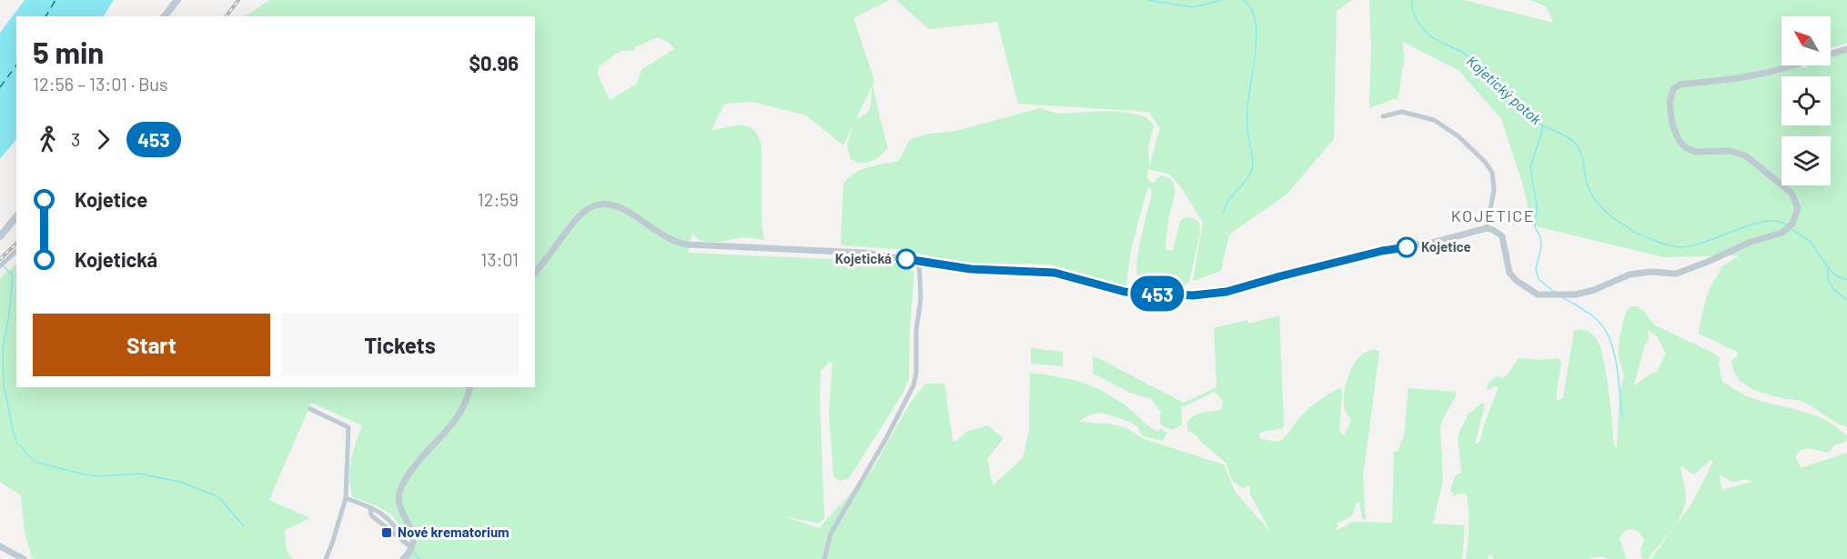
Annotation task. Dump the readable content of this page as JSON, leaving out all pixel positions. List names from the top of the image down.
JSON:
{
  "districts": ["KOJETICE"],
  "water": ["Kojetický potok"],
  "places": {
    "other": ["Kojetice", "Kojetická"],
    "transit": ["Nové krematorium"]
  },
  "lines": ["bus line 453"],
  "north": "top left",
  "page": {
    "on_map": "453",
    "heading": ["5 min", "12:56 – 13:01 · Bus", "$0.96"],
    "legs": ["3", "453"],
    "list": [
      {
        "name": "Kojetice",
        "value": "12:59"
      },
      {
        "name": "Kojetická",
        "value": "13:01"
      }
    ],
    "buttons": ["Start", "Tickets"]
  }
}
